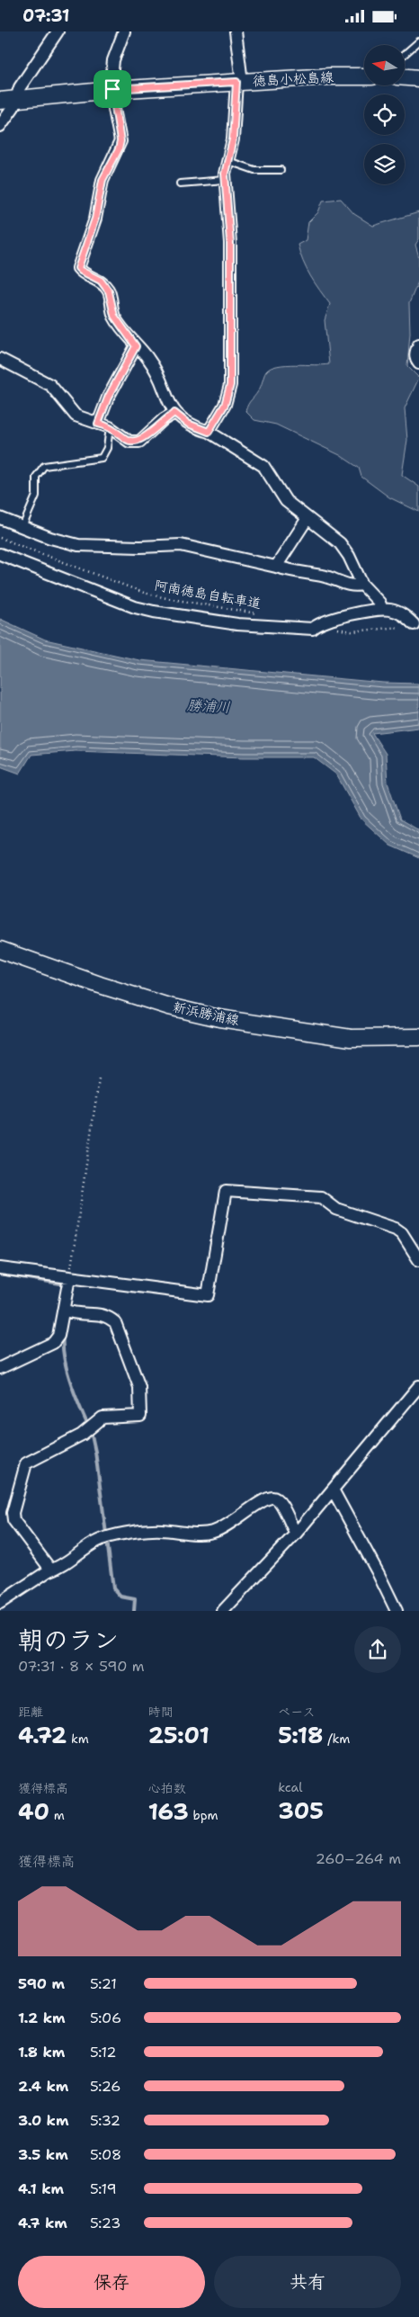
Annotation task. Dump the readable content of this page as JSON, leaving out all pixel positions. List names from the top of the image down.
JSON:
{
  "streets": {
    "main road": ["徳島小松島線", "新浜勝浦線"],
    "path": ["阿南徳島自転車道"]
  },
  "water": ["勝浦川"],
  "north": "left",
  "page": {
    "status": "07:31",
    "heading": ["朝のラン", "07:31 · 8 × 590 m"],
    "stats": [
      ["距離", "4.72 km"],
      ["時間", "25:01"],
      ["ペース", "5:18 /km"],
      ["獲得標高", "40 m"],
      ["心拍数", "163 bpm"],
      ["kcal", "305"]
    ],
    "chart": ["獲得標高", "260–264 m"],
    "list": [
      {
        "name": "590 m",
        "note": "5:21"
      },
      {
        "name": "1.2 km",
        "note": "5:06"
      },
      {
        "name": "1.8 km",
        "note": "5:12"
      },
      {
        "name": "2.4 km",
        "note": "5:26"
      },
      {
        "name": "3.0 km",
        "note": "5:32"
      },
      {
        "name": "3.5 km",
        "note": "5:08"
      },
      {
        "name": "4.1 km",
        "note": "5:19"
      },
      {
        "name": "4.7 km",
        "note": "5:23"
      }
    ],
    "buttons": ["保存", "共有"]
  }
}
